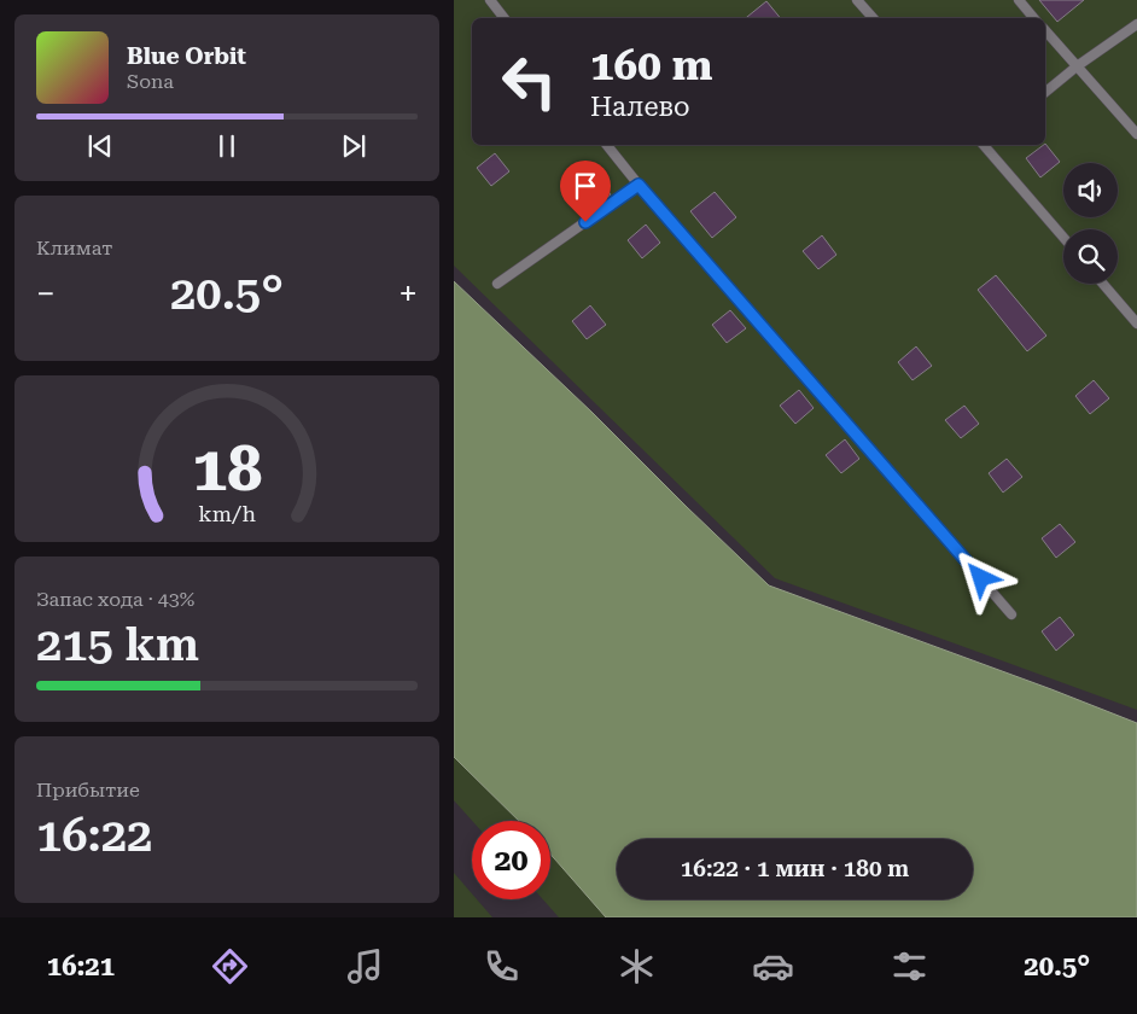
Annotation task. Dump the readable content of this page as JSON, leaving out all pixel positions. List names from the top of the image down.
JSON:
{
  "page": {
    "turn": ["160 m", "Налево"],
    "song": ["Blue Orbit", "Sona"],
    "tile": [
      "Климат",
      ["Запас хода · 43%", "215 km"],
      ["Прибытие", "16:22"]
    ],
    "heat": ["−", "20.5°", "+"],
    "limit": "20",
    "trip": "16:22 · 1 мин · 180 m",
    "tabs": ["16:21", "20.5°"],
    "gauge": ["18", "km/h"]
  }
}
